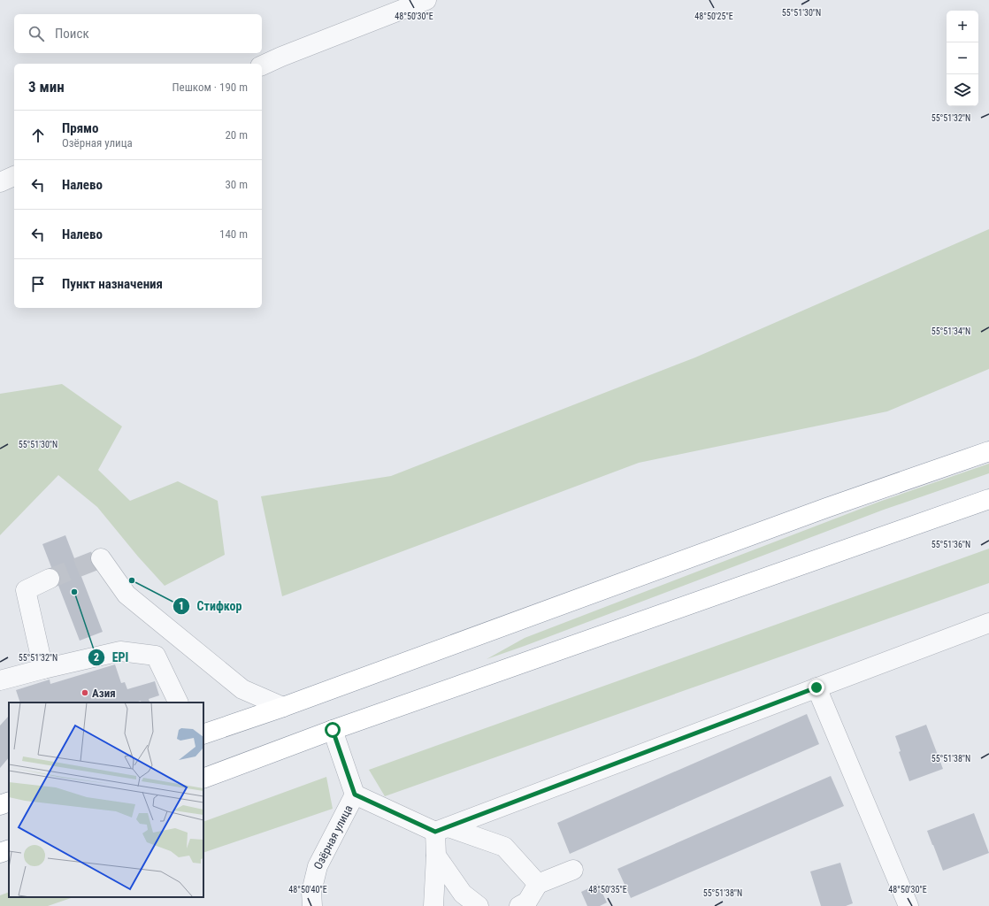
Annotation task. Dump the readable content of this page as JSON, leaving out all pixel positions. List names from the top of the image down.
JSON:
{
  "streets": {
    "street": ["Озёрная улица"]
  },
  "places": ["Стифкор", "EPI", "Азия"],
  "page": {
    "map_buttons": ["+", "−"],
    "search": "Поиск",
    "heading": ["3 мин", "Пешком · 190 m"],
    "list": [
      ["Прямо", "Озёрная улица", "20 m"],
      ["Налево", "30 m"],
      ["Налево", "140 m"],
      "Пункт назначения"
    ]
  },
  "coordinates": [
    "55°51'30\"N",
    "48°50'30\"E",
    "48°50'25\"E",
    "55°51'32\"N",
    "55°51'34\"N",
    "55°51'36\"N",
    "55°51'38\"N",
    "48°50'40\"E",
    "48°50'35\"E"
  ]
}
